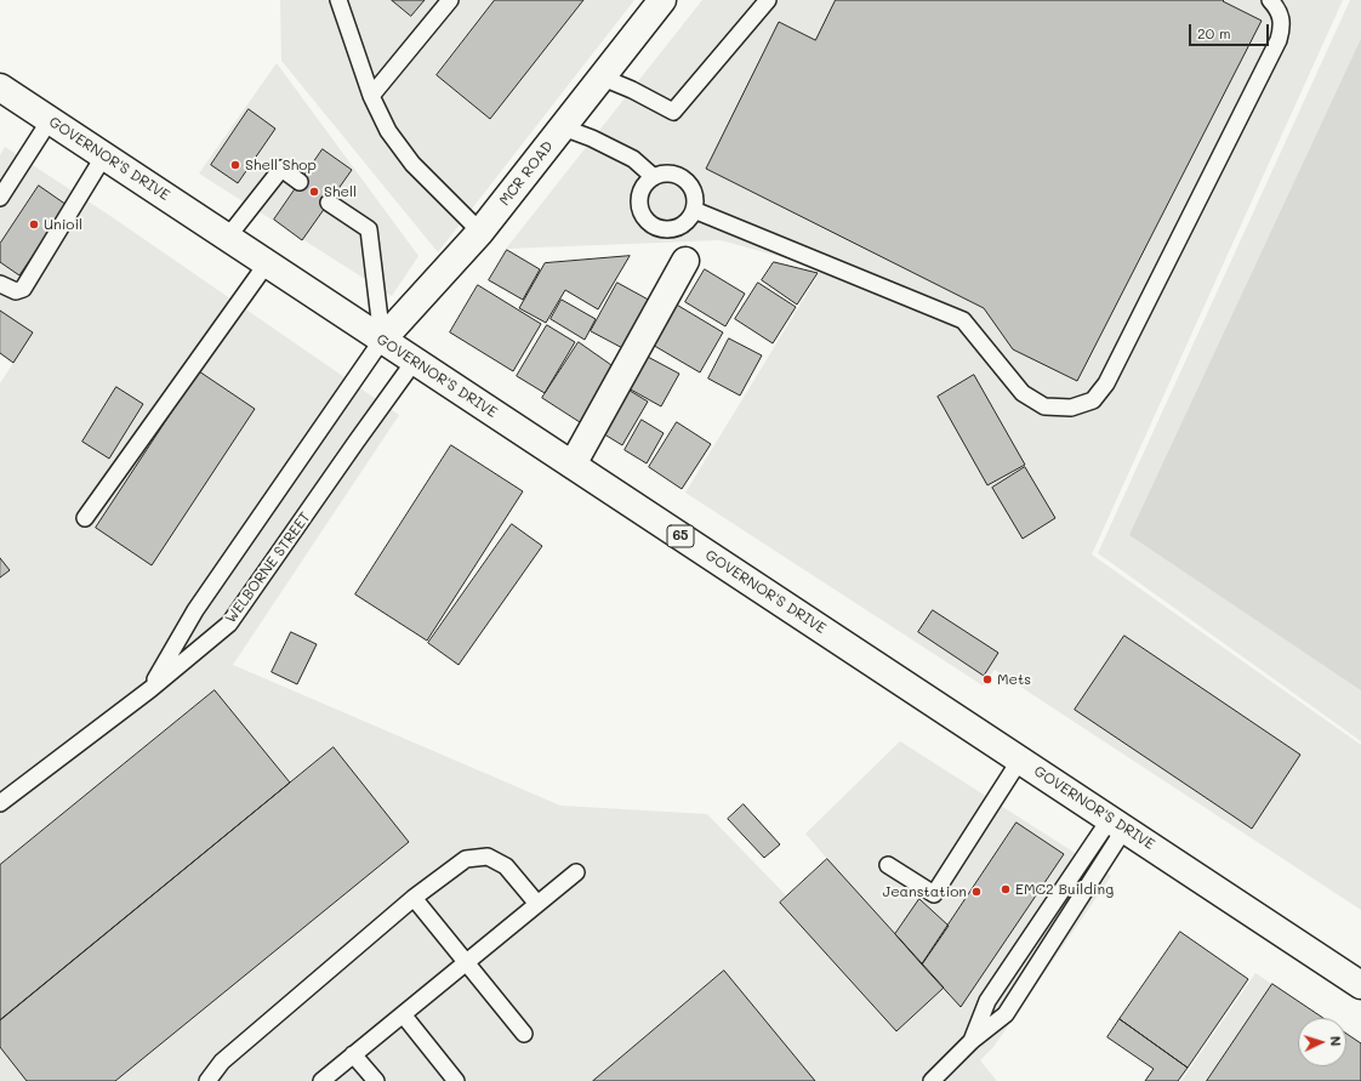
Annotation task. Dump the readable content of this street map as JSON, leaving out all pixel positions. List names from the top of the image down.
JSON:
{
  "streets": {
    "main road": ["GOVERNOR'S DRIVE", "MCR ROAD", "65"],
    "lane": ["WELBORNE STREET"]
  },
  "crossings": [
    ["GOVERNOR'S DRIVE", "MCR ROAD"],
    ["GOVERNOR'S DRIVE", "WELBORNE STREET"],
    ["MCR ROAD", "WELBORNE STREET"]
  ],
  "places": [
    "Shell Shop",
    "Shell",
    "Unioil",
    "Mets",
    "EMC2 Building",
    "Jeanstation"
  ],
  "scale_bar": "20 m",
  "north": "right"
}
